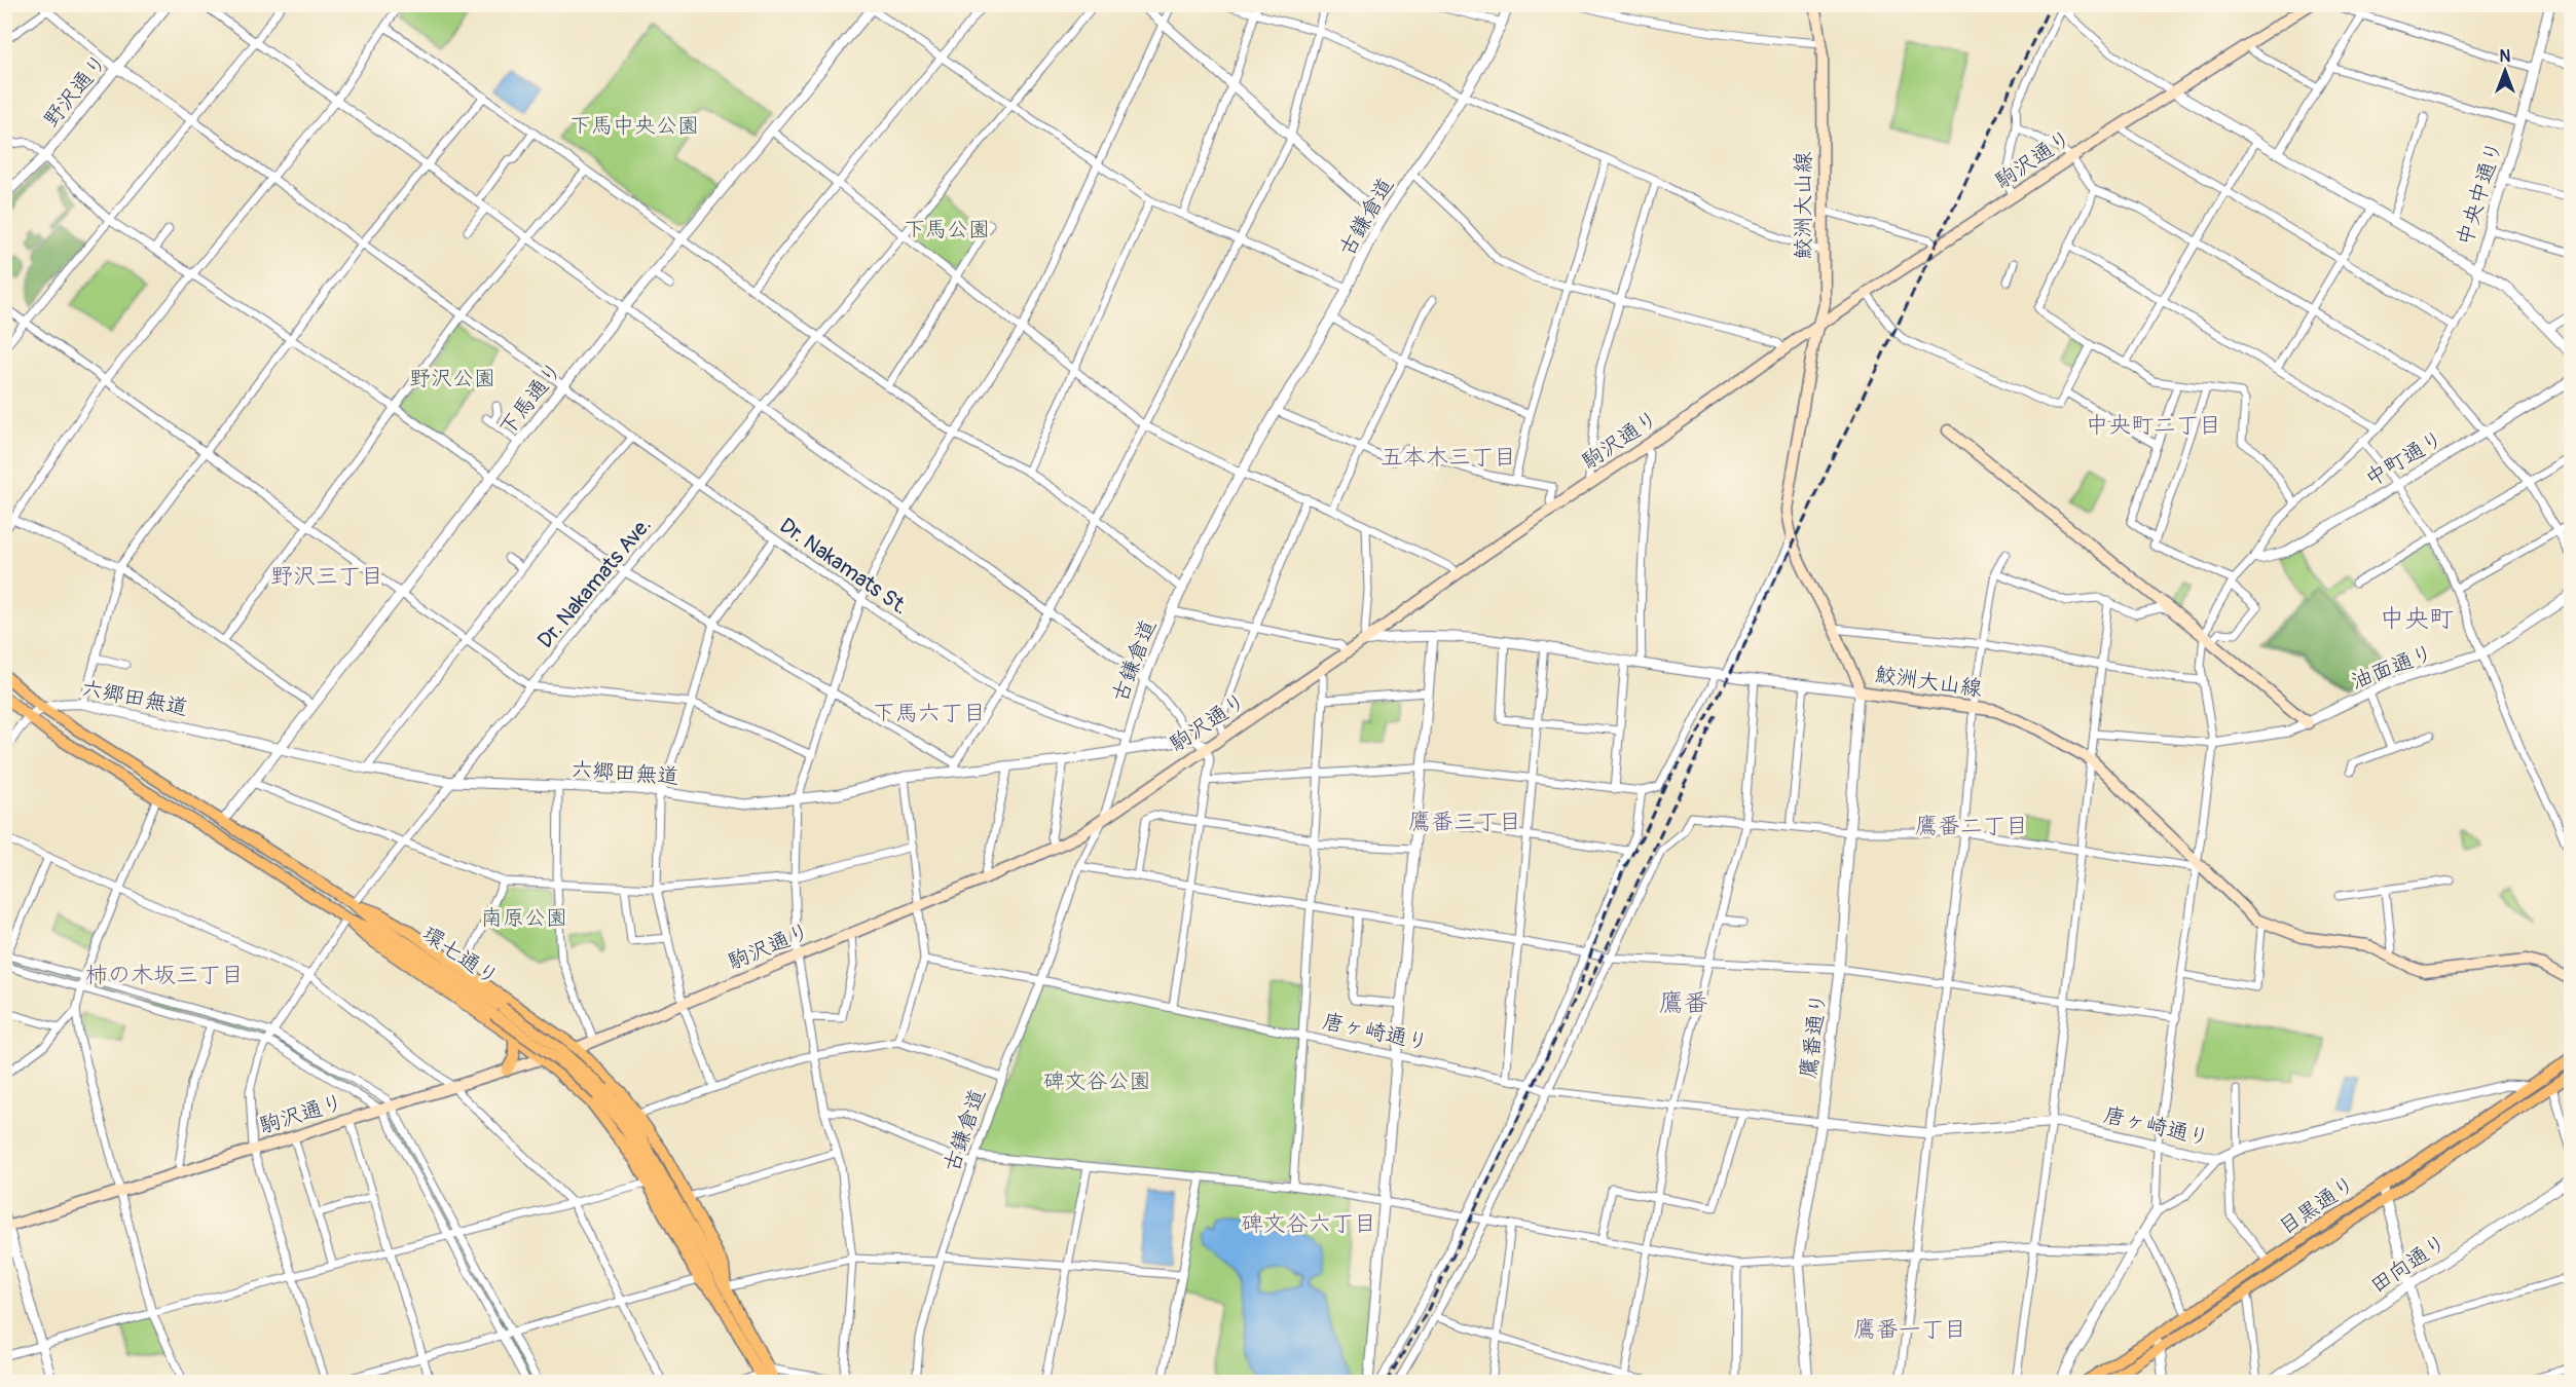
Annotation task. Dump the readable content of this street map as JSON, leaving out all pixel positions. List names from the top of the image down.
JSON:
{
  "streets": {
    "main road": [
      "駒沢通り",
      "鮫洲大山線",
      "環七通り",
      "目黒通り"
    ],
    "street": [
      "野沢通り",
      "中央中通り",
      "古鎌倉道",
      "下馬通り",
      "中町通り",
      "Dr. Nakamats St.",
      "Dr. Nakamats Ave.",
      "油面通り",
      "六郷田無道",
      "唐ヶ崎通り",
      "鷹番通り",
      "田向通り"
    ]
  },
  "crossings": [
    ["駒沢通り", "鮫洲大山線"],
    ["駒沢通り", "古鎌倉道"],
    ["鮫洲大山線", "鷹番通り"],
    ["古鎌倉道", "Dr. Nakamats St."],
    ["古鎌倉道", "六郷田無道"],
    ["古鎌倉道", "唐ヶ崎通り"],
    ["下馬通り", "Dr. Nakamats St."],
    ["下馬通り", "六郷田無道"],
    ["下馬通り", "環七通り"],
    ["Dr. Nakamats St.", "Dr. Nakamats Ave."],
    ["Dr. Nakamats Ave.", "六郷田無道"],
    ["Dr. Nakamats Ave.", "環七通り"],
    ["六郷田無道", "環七通り"],
    ["唐ヶ崎通り", "鷹番通り"],
    ["唐ヶ崎通り", "目黒通り"]
  ],
  "districts": [
    "中央町二丁目",
    "五本木三丁目",
    "野沢三丁目",
    "中央町",
    "下馬六丁目",
    "鷹番三丁目",
    "鷹番二丁目",
    "柿の木坂三丁目",
    "鷹番",
    "碑文谷六丁目",
    "鷹番一丁目"
  ],
  "parks": [
    "下馬中央公園",
    "下馬公園",
    "野沢公園",
    "南原公園",
    "碑文谷公園"
  ],
  "north": "top"
}
